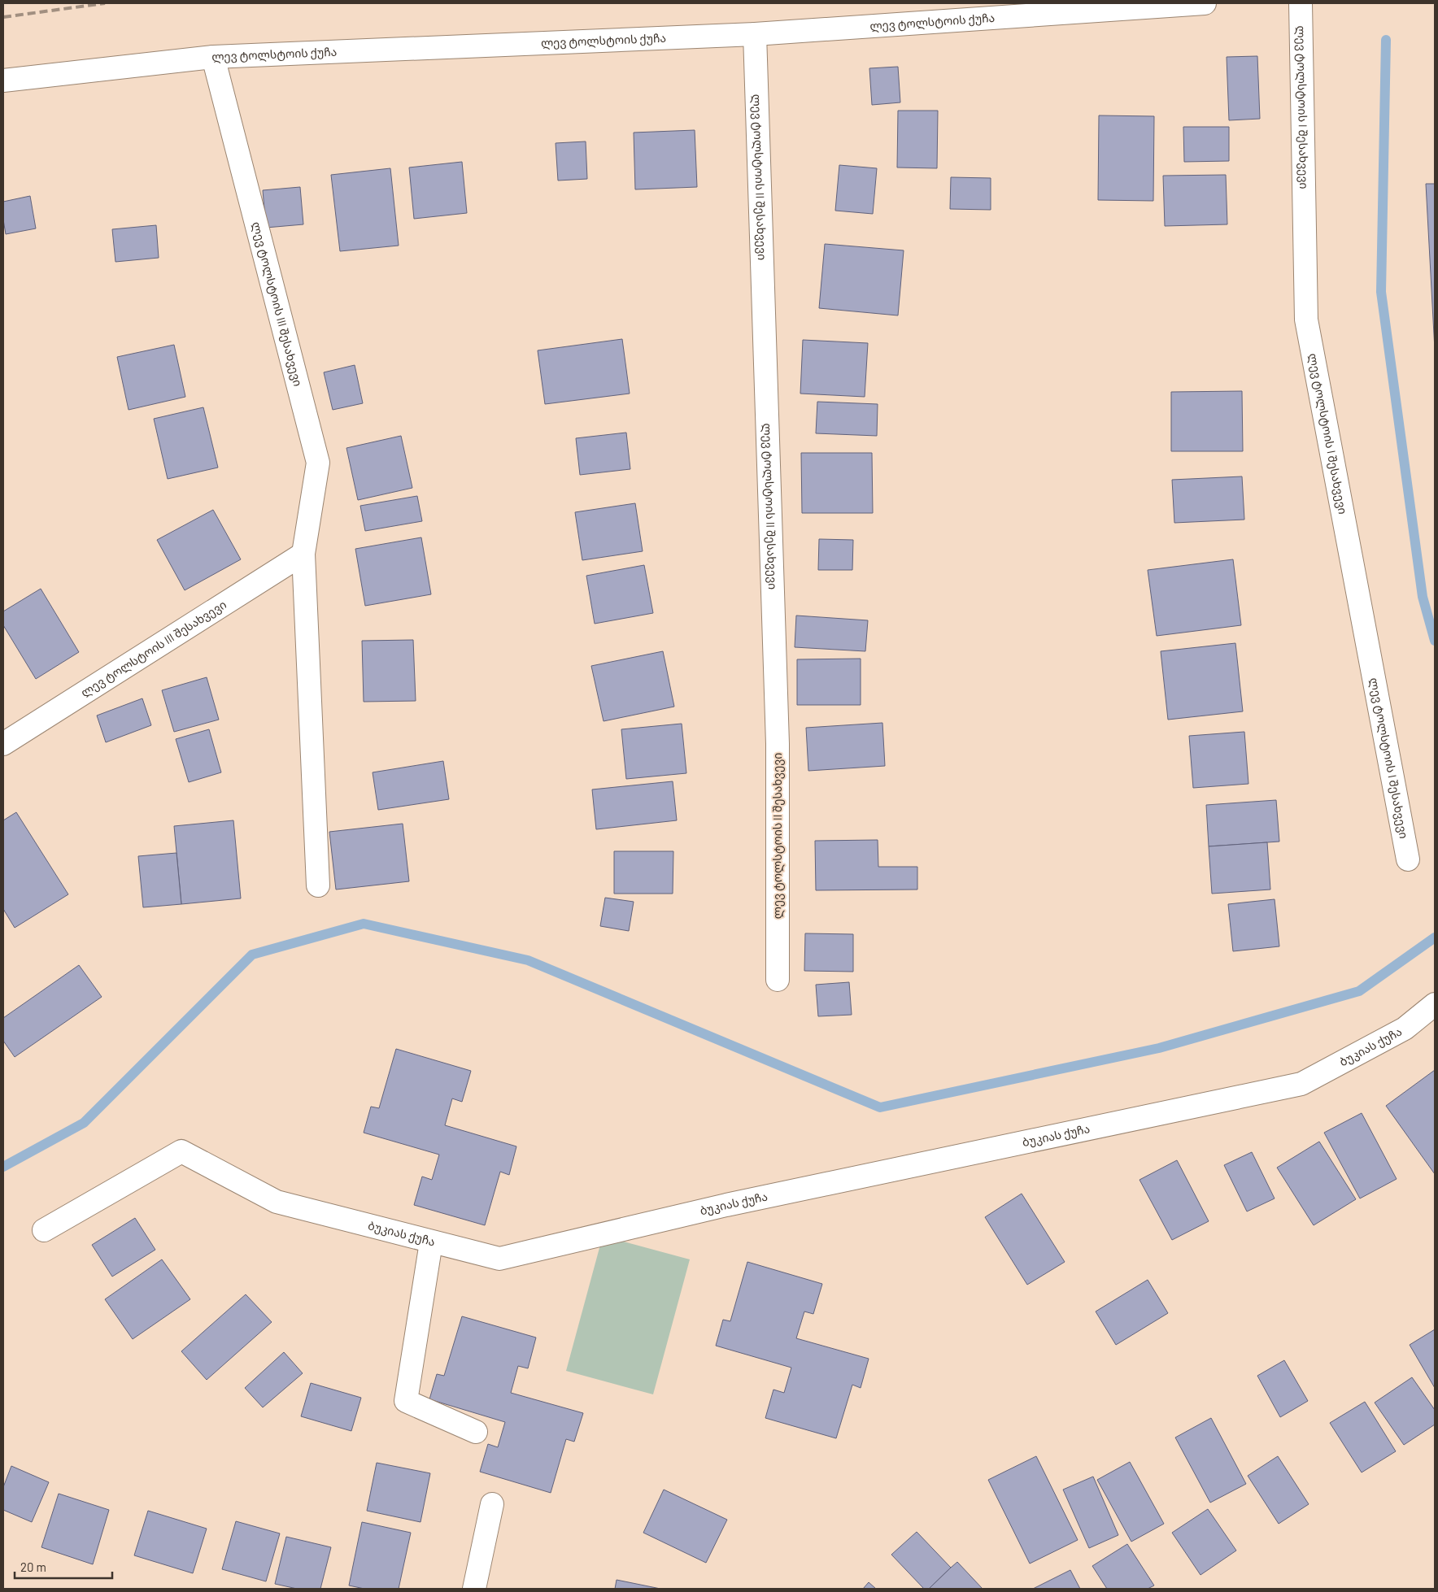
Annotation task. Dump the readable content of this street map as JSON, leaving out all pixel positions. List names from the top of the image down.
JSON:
{
  "streets": {
    "street": [
      "ლევ ტოლსტოის ქუჩა",
      "ლევ ტოლსტოის I შესახვევი",
      "ლევ ტოლსტოის II შესახვევი",
      "ლევ ტოლსტოის III შესახვევი",
      "ბუკიას ქუჩა"
    ]
  },
  "crossings": [
    ["ლევ ტოლსტოის ქუჩა", "ლევ ტოლსტოის II შესახვევი"],
    ["ლევ ტოლსტოის ქუჩა", "ლევ ტოლსტოის III შესახვევი"]
  ],
  "scale_bar": "20 m"
}
